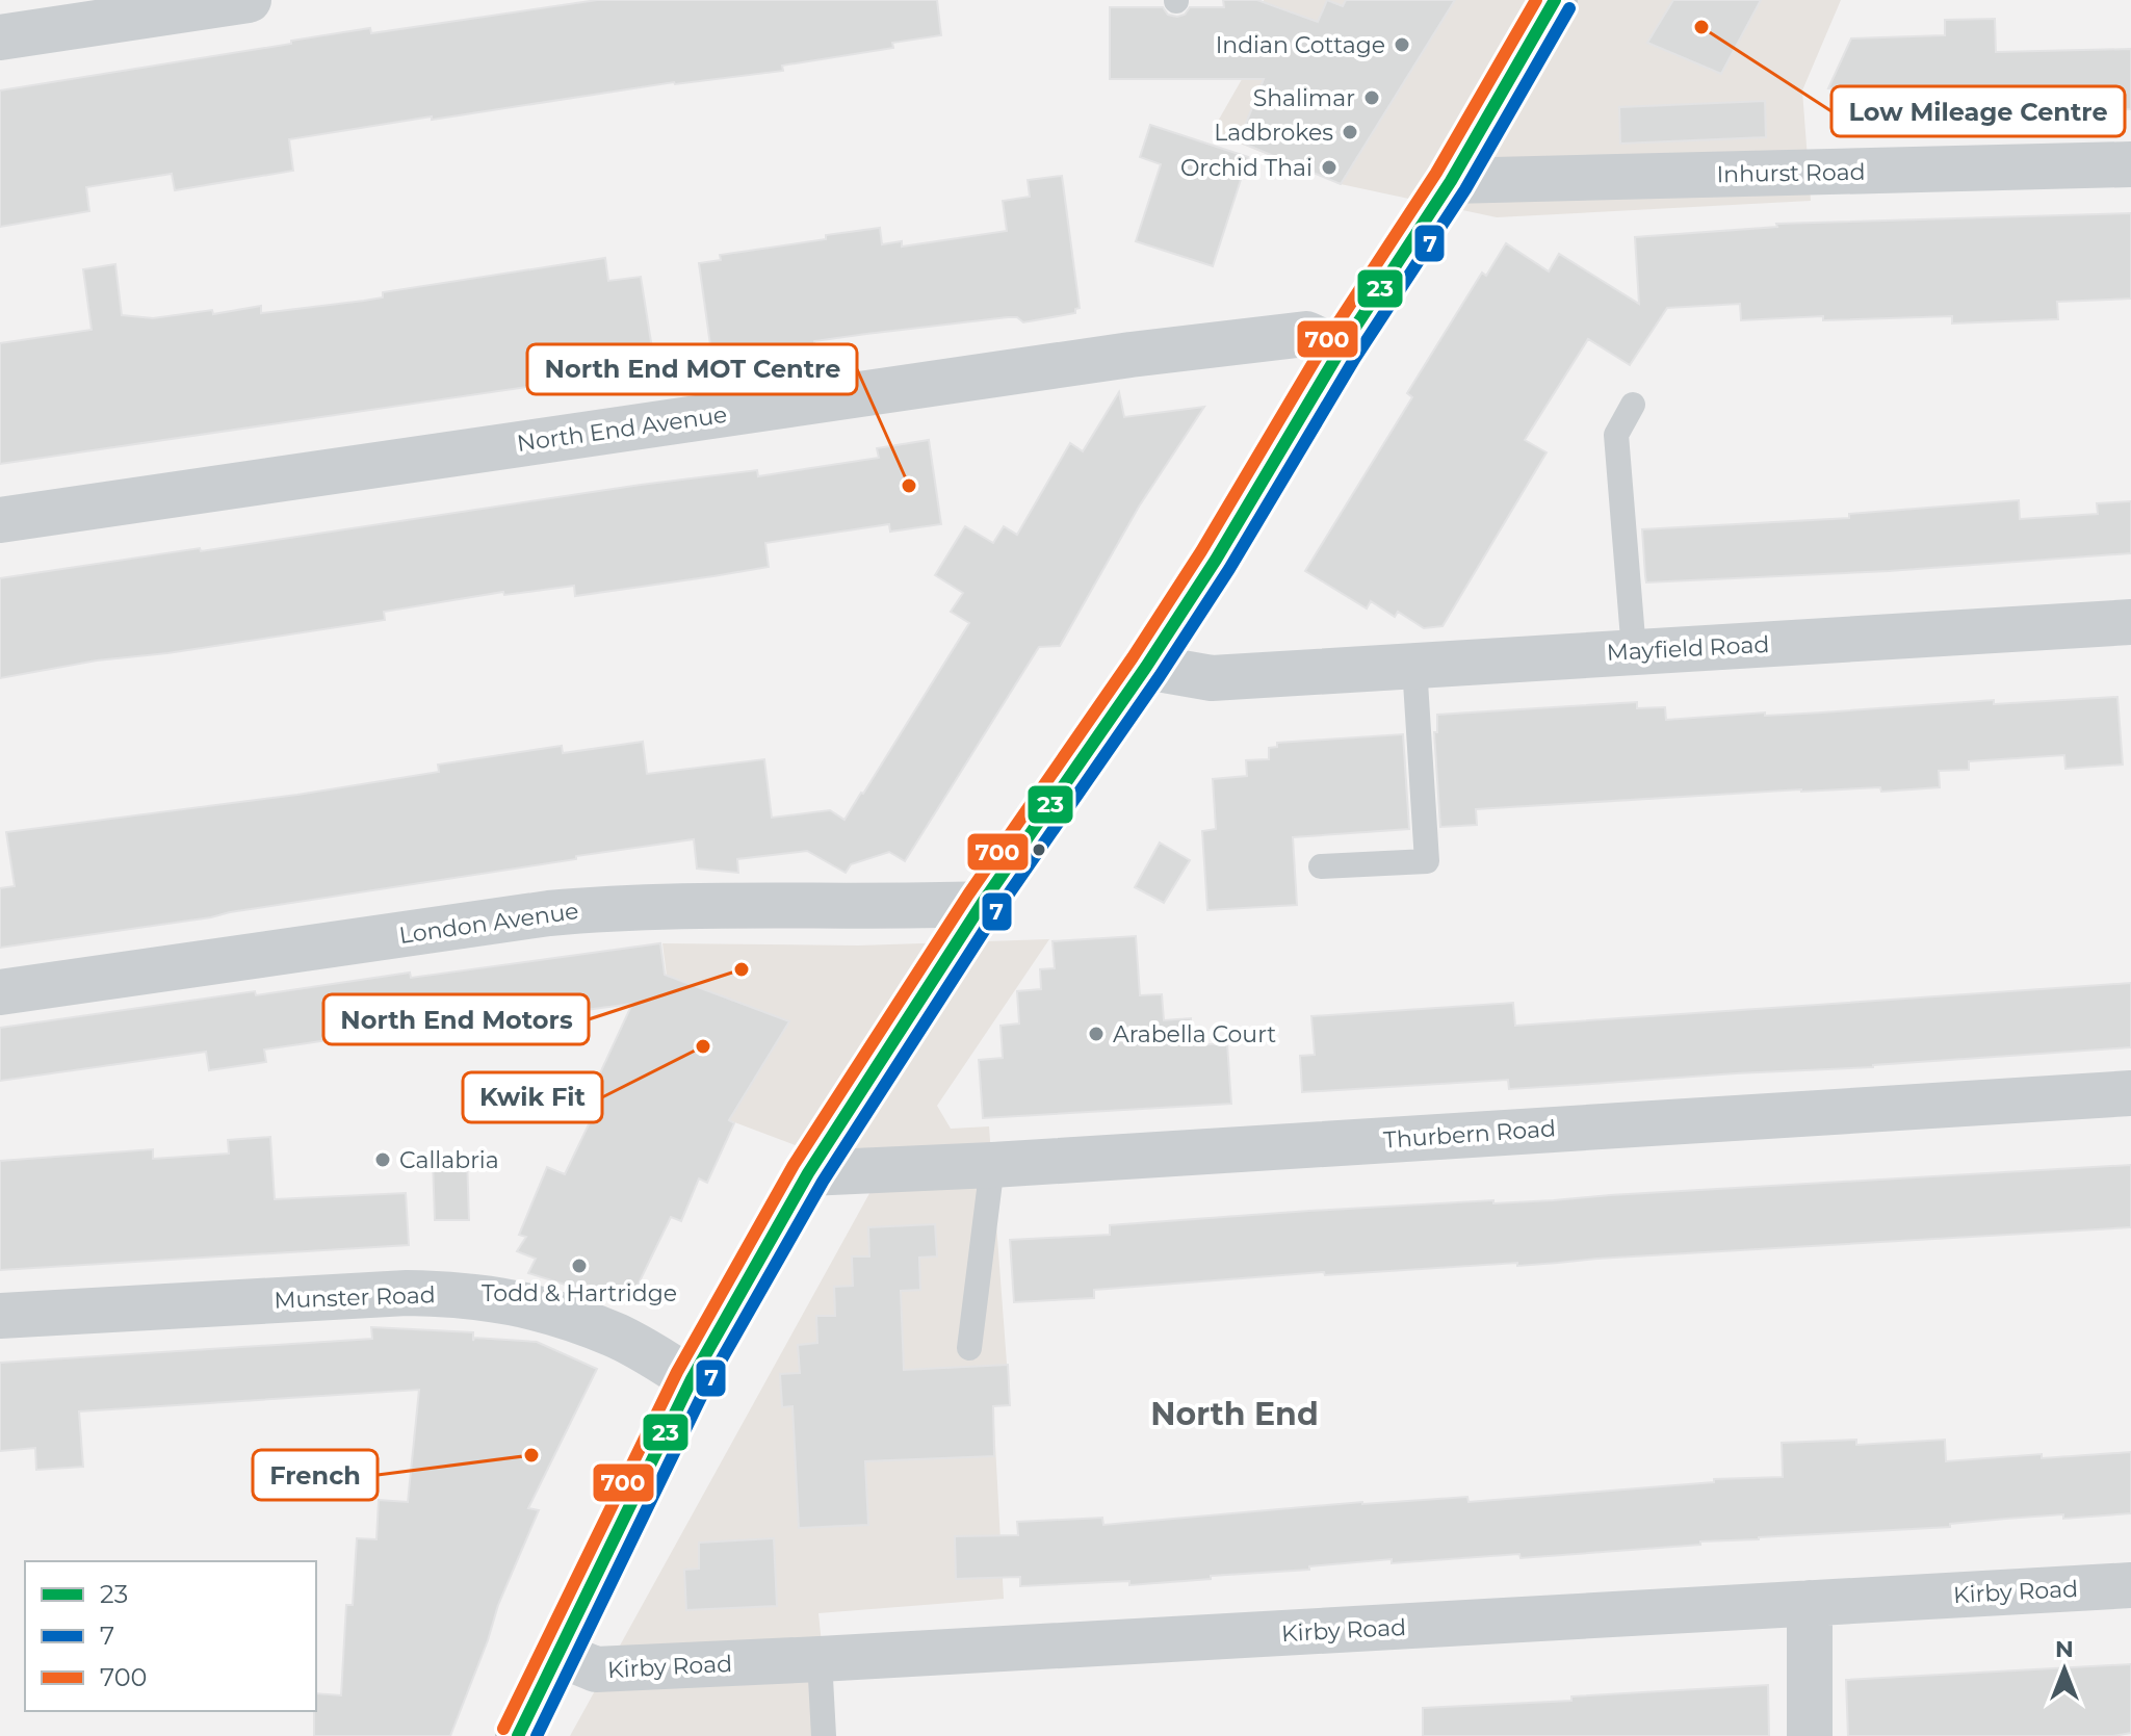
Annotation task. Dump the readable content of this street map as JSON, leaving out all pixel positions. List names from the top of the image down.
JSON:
{
  "streets": {
    "street": [
      "Inhurst Road",
      "North End Avenue",
      "Mayfield Road",
      "London Avenue",
      "Thurbern Road",
      "Munster Road",
      "Kirby Road"
    ]
  },
  "districts": ["North End"],
  "places": [
    "Low Mileage Centre",
    "Indian Cottage",
    "Shalimar",
    "Ladbrokes",
    "Orchid Thai",
    "North End MOT Centre",
    "North End Motors",
    "Arabella Court",
    "Kwik Fit",
    "Callabria",
    "Todd & Hartridge",
    "French"
  ],
  "lines": ["transit line 23", "transit line 700", "transit line 7"],
  "legend": ["23", "7", "700"],
  "north": "top"
}
